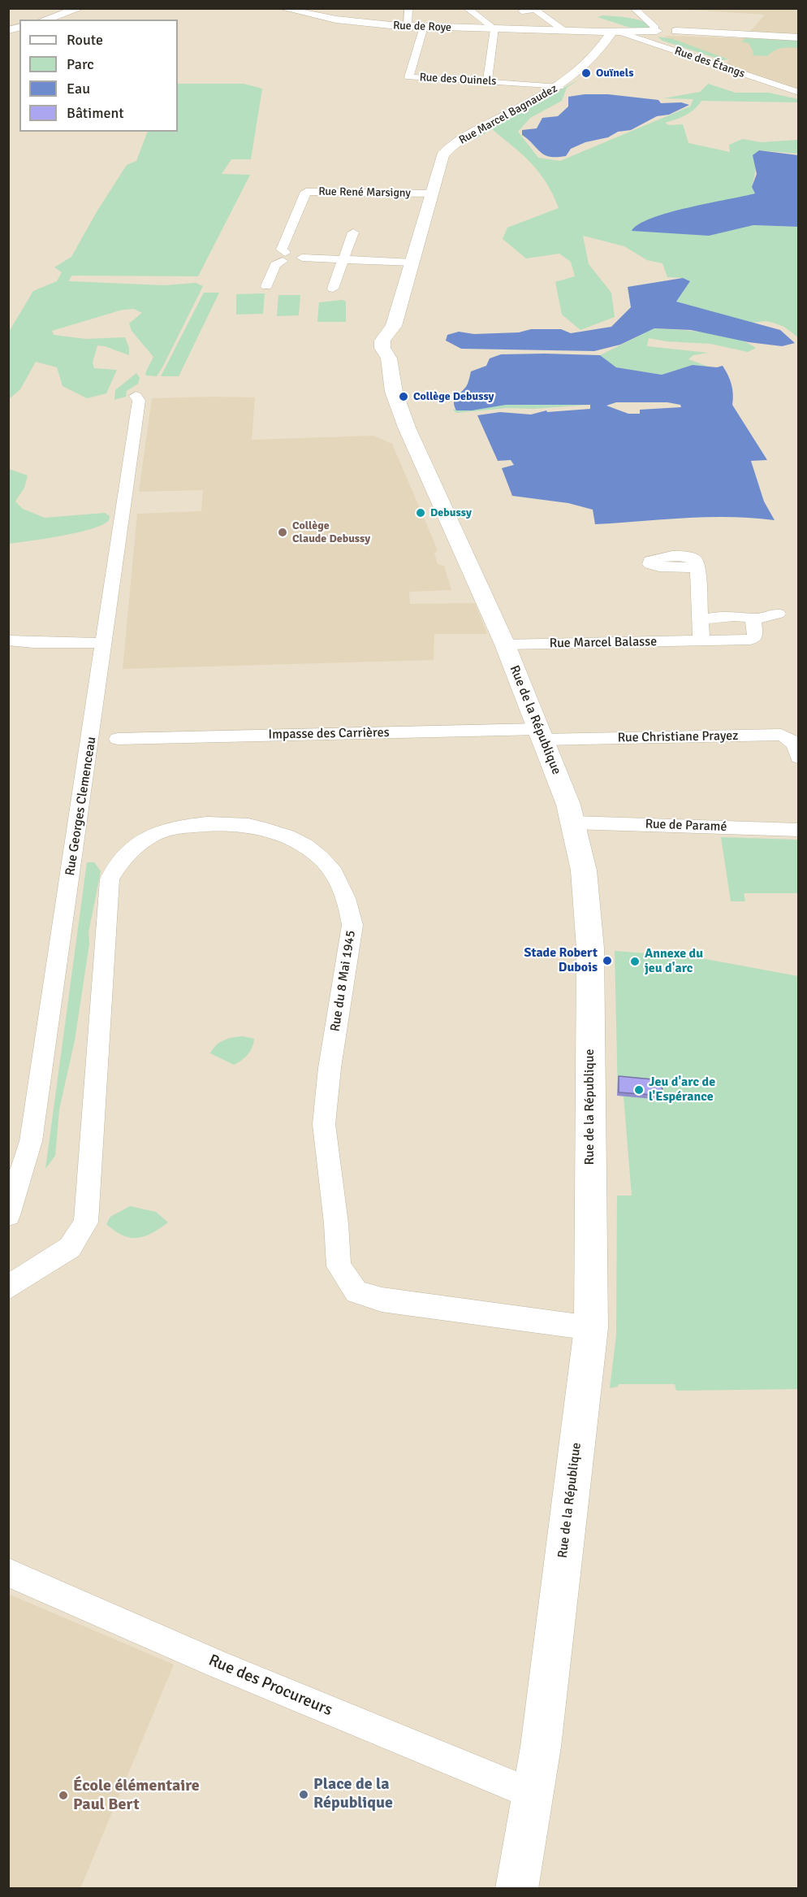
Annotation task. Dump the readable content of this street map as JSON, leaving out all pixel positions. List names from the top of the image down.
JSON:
{
  "streets": {
    "street": [
      "Rue de Roye",
      "Rue des Étangs",
      "Rue des Ouinels",
      "Rue Marcel Bagnaudez",
      "Rue René Marsigny",
      "Rue Marcel Balasse",
      "Rue de la République",
      "Impasse des Carrières",
      "Rue Christiane Prayez",
      "Rue Georges Clemenceau",
      "Rue de Paramé",
      "Rue du 8 Mai 1945",
      "Rue des Procureurs"
    ]
  },
  "crossings": [
    ["Rue de Roye", "Rue des Étangs"],
    ["Rue de Roye", "Rue des Ouinels"],
    ["Rue de Roye", "Rue Marcel Bagnaudez"],
    ["Rue des Étangs", "Rue Marcel Bagnaudez"],
    ["Rue des Ouinels", "Rue Marcel Bagnaudez"],
    ["Rue Marcel Bagnaudez", "Rue René Marsigny"],
    ["Rue Marcel Bagnaudez", "Rue de la République"],
    ["Rue Marcel Balasse", "Rue de la République"],
    ["Rue de la République", "Impasse des Carrières"],
    ["Rue de la République", "Rue Christiane Prayez"],
    ["Rue de la République", "Rue de Paramé"],
    ["Rue de la République", "Rue du 8 Mai 1945"],
    ["Rue de la République", "Rue des Procureurs"],
    ["Impasse des Carrières", "Rue Christiane Prayez"]
  ],
  "places": [
    "Ouïnels",
    "Collège Debussy",
    "Debussy",
    "Collège Claude Debussy",
    "Stade Robert Dubois",
    "Annexe du jeu d'arc",
    "Jeu d'arc de l'Espérance",
    "Place de la République",
    "École élémentaire Paul Bert"
  ],
  "legend": [
    "Route",
    "Parc",
    "Eau",
    "Bâtiment"
  ]
}
